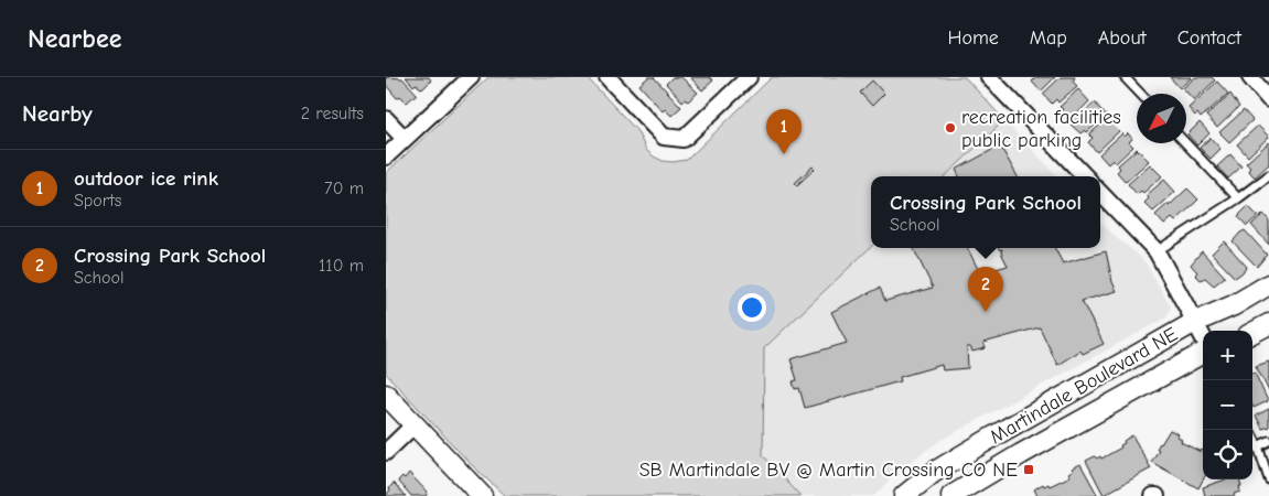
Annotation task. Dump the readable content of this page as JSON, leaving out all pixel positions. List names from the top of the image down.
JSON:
{
  "streets": {
    "street": ["Martindale Boulevard NE"]
  },
  "places": {
    "other": ["recreation facilities public parking"],
    "transit": ["SB Martindale BV @ Martin Crossing CO NE"]
  },
  "north": "bottom left",
  "page": {
    "header": "Nearbee",
    "nav": [
      "Home",
      "Map",
      "About",
      "Contact"
    ],
    "heading": ["Nearby", "2 results"],
    "pins": ["1", "2"],
    "list": [
      {
        "mark": "1",
        "name": "outdoor ice rink",
        "note": "Sports",
        "value": "70 m"
      },
      {
        "mark": "2",
        "name": "Crossing Park School",
        "note": "School",
        "value": "110 m"
      }
    ],
    "popup": ["Crossing Park School", "School"],
    "map_buttons": ["+", "−"]
  }
}
